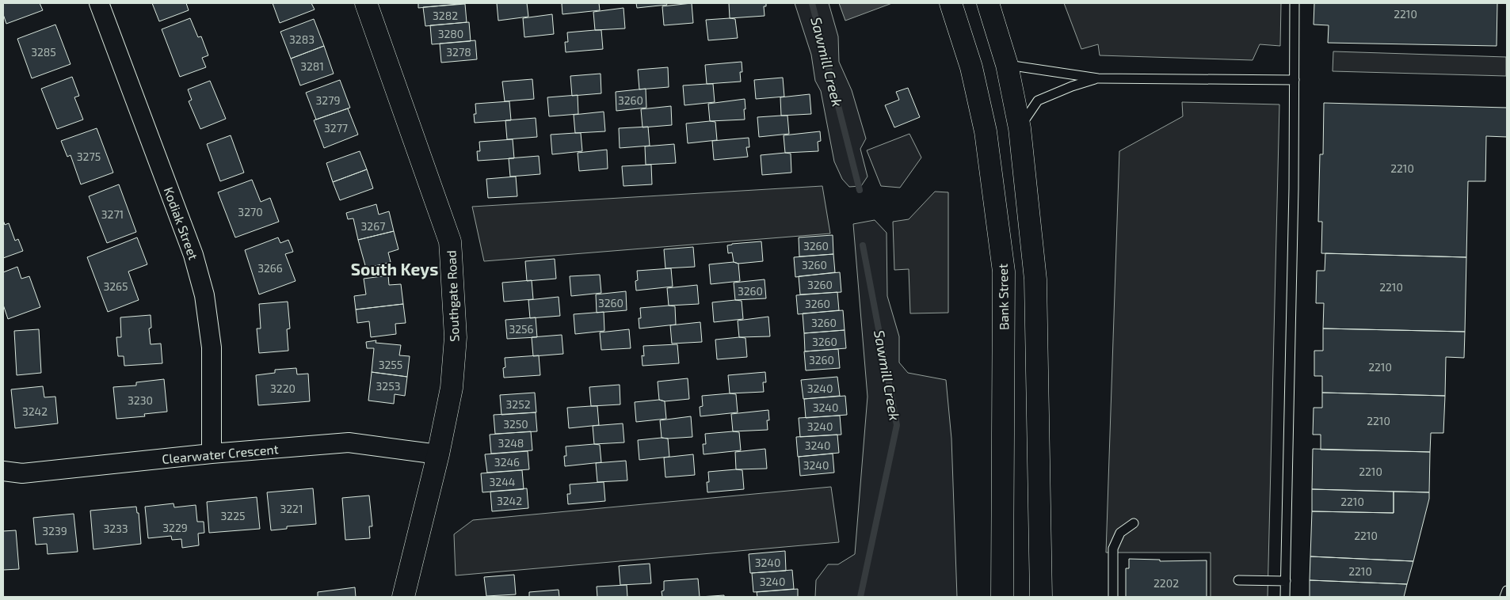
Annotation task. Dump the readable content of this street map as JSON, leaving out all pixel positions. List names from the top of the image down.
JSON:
{
  "streets": {
    "main road": ["Southgate Road", "Bank Street"],
    "street": ["Kodiak Street", "Clearwater Crescent"]
  },
  "crossings": [
    ["Kodiak Street", "Clearwater Crescent"],
    ["Southgate Road", "Clearwater Crescent"]
  ],
  "districts": ["South Keys"],
  "water": ["Sawmill Creek"],
  "house_numbers": [
    "2210",
    "3282",
    "3280",
    "3283",
    "3285",
    "3278",
    "3281",
    "3279",
    "3260",
    "3277",
    "3275",
    "2210",
    "3270",
    "3271",
    "3267",
    "3260",
    "3260",
    "3266",
    "3260",
    "3265",
    "2210",
    "3260",
    "3260",
    "3260",
    "3260",
    "3256",
    "3260",
    "3260",
    "3255",
    "2210",
    "3253",
    "3220",
    "3240",
    "3230",
    "3252",
    "3240",
    "3242",
    "2210",
    "3250",
    "3240",
    "3248",
    "3240",
    "3246",
    "3240",
    "2210",
    "3244",
    "3242",
    "2210",
    "3221",
    "3225",
    "3229",
    "3233",
    "3239",
    "2210",
    "3240",
    "2210",
    "3240",
    "2202"
  ]
}
